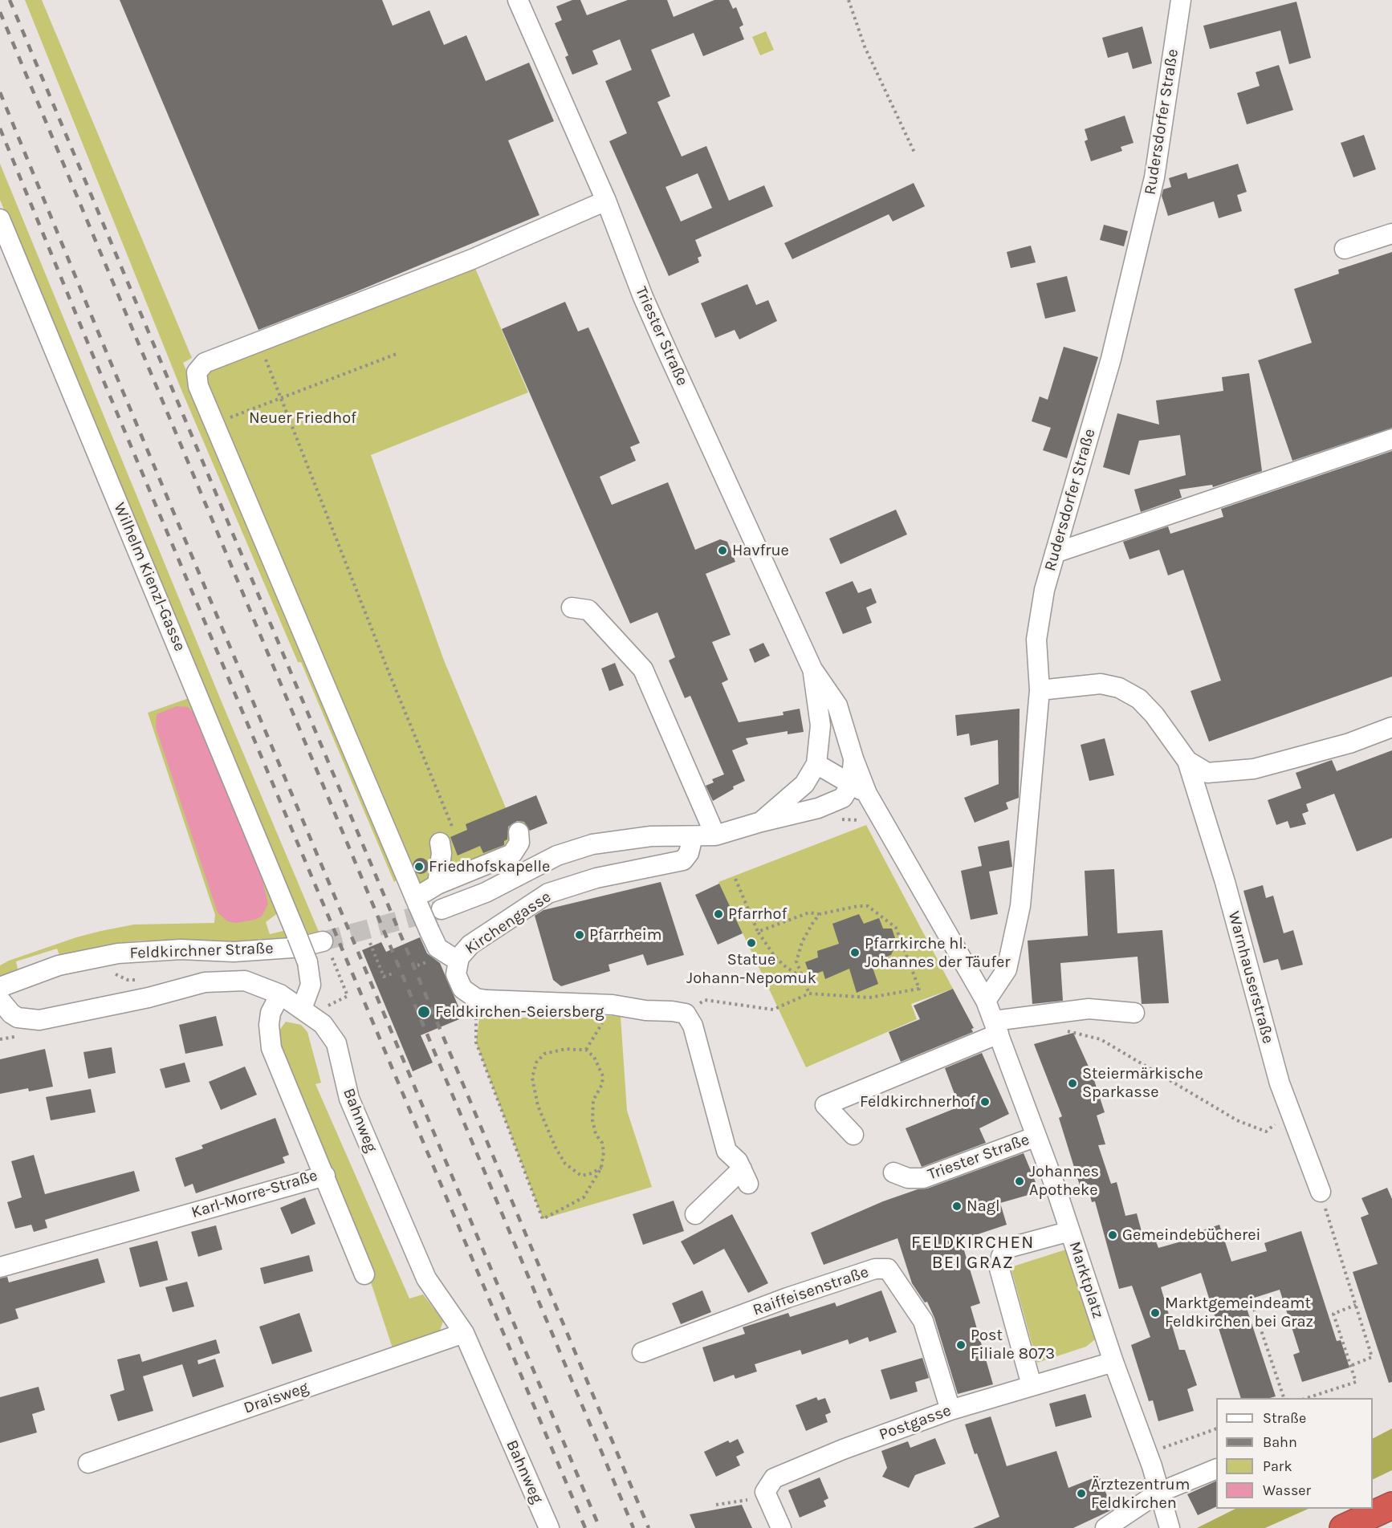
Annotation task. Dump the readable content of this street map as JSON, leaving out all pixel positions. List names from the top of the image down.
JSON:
{
  "streets": {
    "street": [
      "Rudersdorfer Straße",
      "Triester Straße",
      "Wilhelm Kienzl-Gasse",
      "Kirchengasse",
      "Feldkirchner Straße",
      "Warnhauserstraße",
      "Bahnweg",
      "Karl-Morre-Straße",
      "Marktplatz",
      "Raiffeisenstraße",
      "Draisweg",
      "Postgasse"
    ]
  },
  "crossings": [
    ["Rudersdorfer Straße", "Triester Straße"],
    ["Rudersdorfer Straße", "Warnhauserstraße"],
    ["Triester Straße", "Marktplatz"],
    ["Wilhelm Kienzl-Gasse", "Feldkirchner Straße"],
    ["Wilhelm Kienzl-Gasse", "Bahnweg"],
    ["Bahnweg", "Karl-Morre-Straße"],
    ["Bahnweg", "Draisweg"],
    ["Marktplatz", "Postgasse"],
    ["Raiffeisenstraße", "Postgasse"]
  ],
  "districts": ["FELDKIRCHEN BEI GRAZ"],
  "parks": ["Neuer Friedhof"],
  "places": [
    "Havfrue",
    "Friedhofskapelle",
    "Pfarrhof",
    "Pfarrheim",
    "Statue Johann-Nepomuk",
    "Pfarrkirche hl. Johannes der Täufer",
    "Feldkirchen-Seiersberg",
    "Steiermärkische Sparkasse",
    "Feldkirchnerhof",
    "Johannes Apotheke",
    "Nagl",
    "Gemeindebücherei",
    "Marktgemeindeamt Feldkirchen bei Graz",
    "Post Filiale 8073",
    "Ärztezentrum Feldkirchen"
  ],
  "legend": [
    "Straße",
    "Bahn",
    "Park",
    "Wasser"
  ]
}
